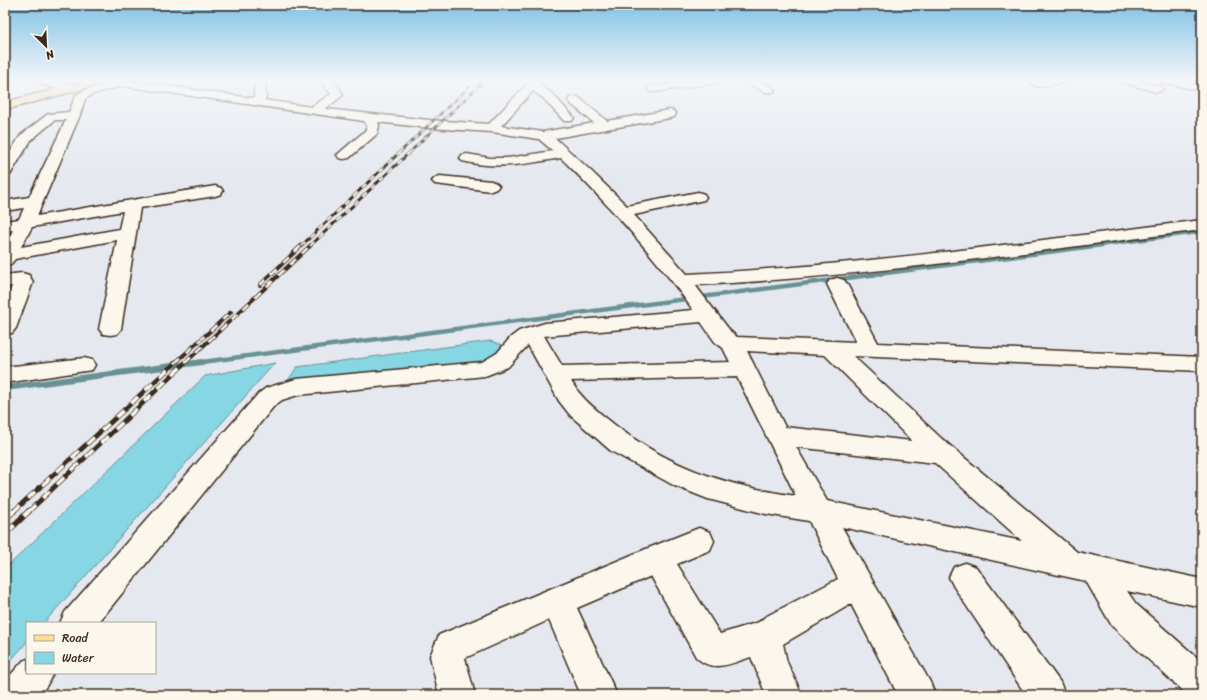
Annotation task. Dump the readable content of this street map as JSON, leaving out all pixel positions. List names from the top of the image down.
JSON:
{
  "legend": ["Road", "Water"],
  "north": "bottom right"
}
